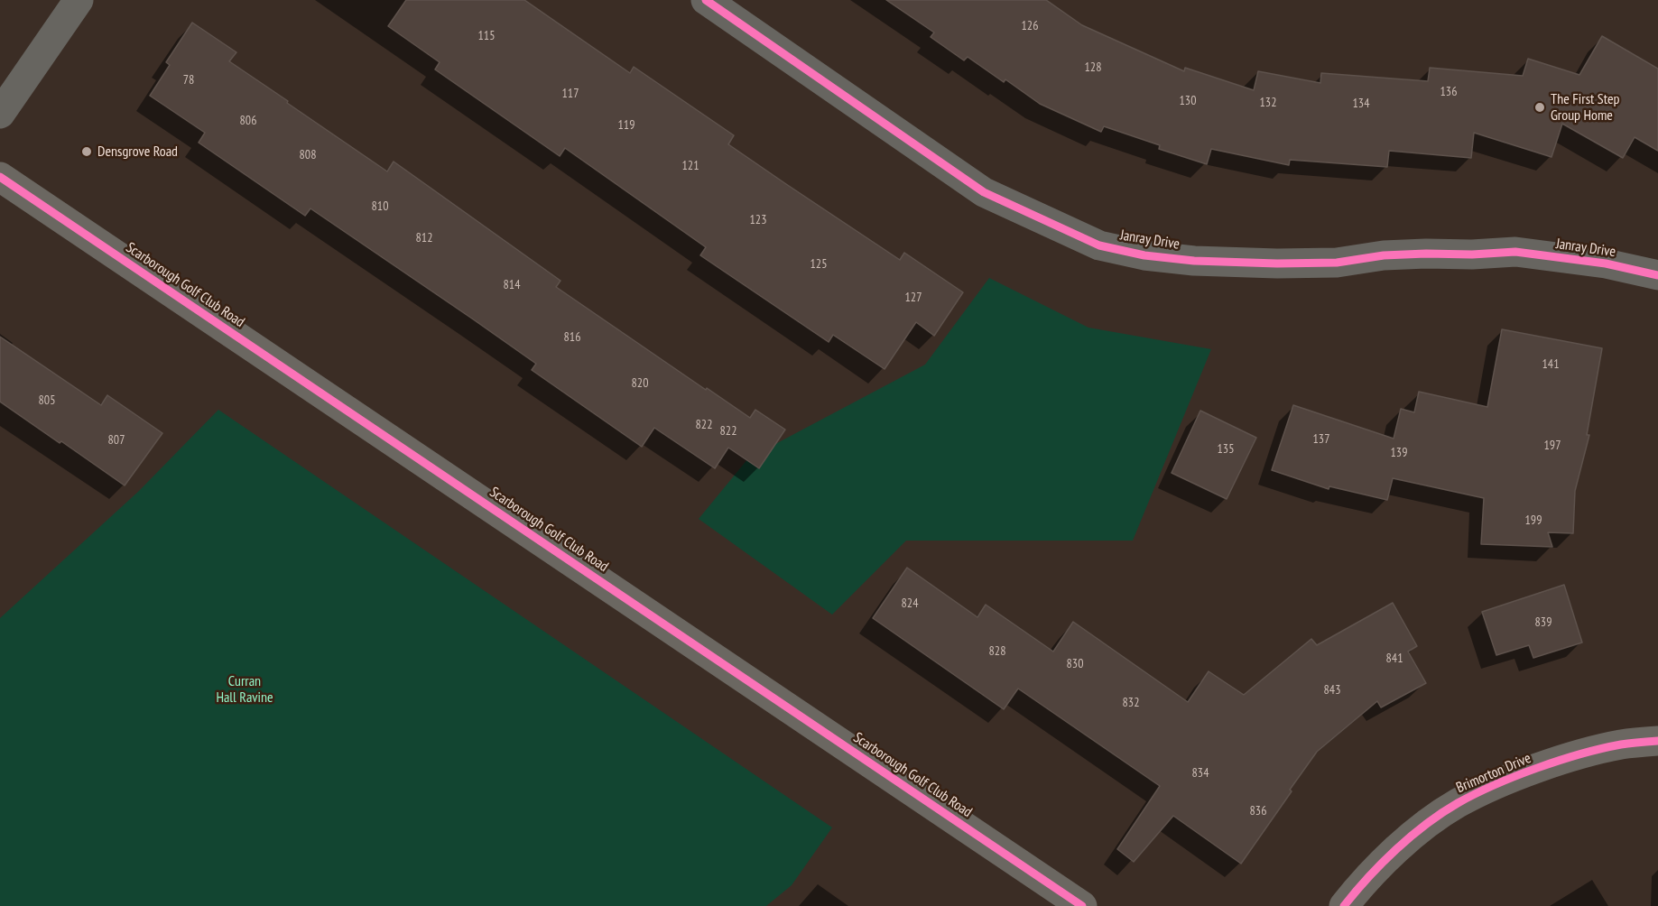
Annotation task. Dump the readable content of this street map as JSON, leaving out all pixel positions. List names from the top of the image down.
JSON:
{
  "streets": {
    "street": ["Janray Drive", "Scarborough Golf Club Road", "Brimorton Drive"]
  },
  "parks": ["Curran Hall Ravine"],
  "places": ["The First Step Group Home", "Densgrove Road"],
  "house_numbers": [
    "126",
    "115",
    "128",
    "78",
    "136",
    "117",
    "130",
    "132",
    "134",
    "806",
    "119",
    "808",
    "121",
    "810",
    "123",
    "812",
    "125",
    "814",
    "127",
    "816",
    "141",
    "820",
    "805",
    "822",
    "822",
    "137",
    "807",
    "197",
    "135",
    "139",
    "199",
    "824",
    "839",
    "828",
    "841",
    "830",
    "843",
    "832",
    "834",
    "836"
  ]
}
